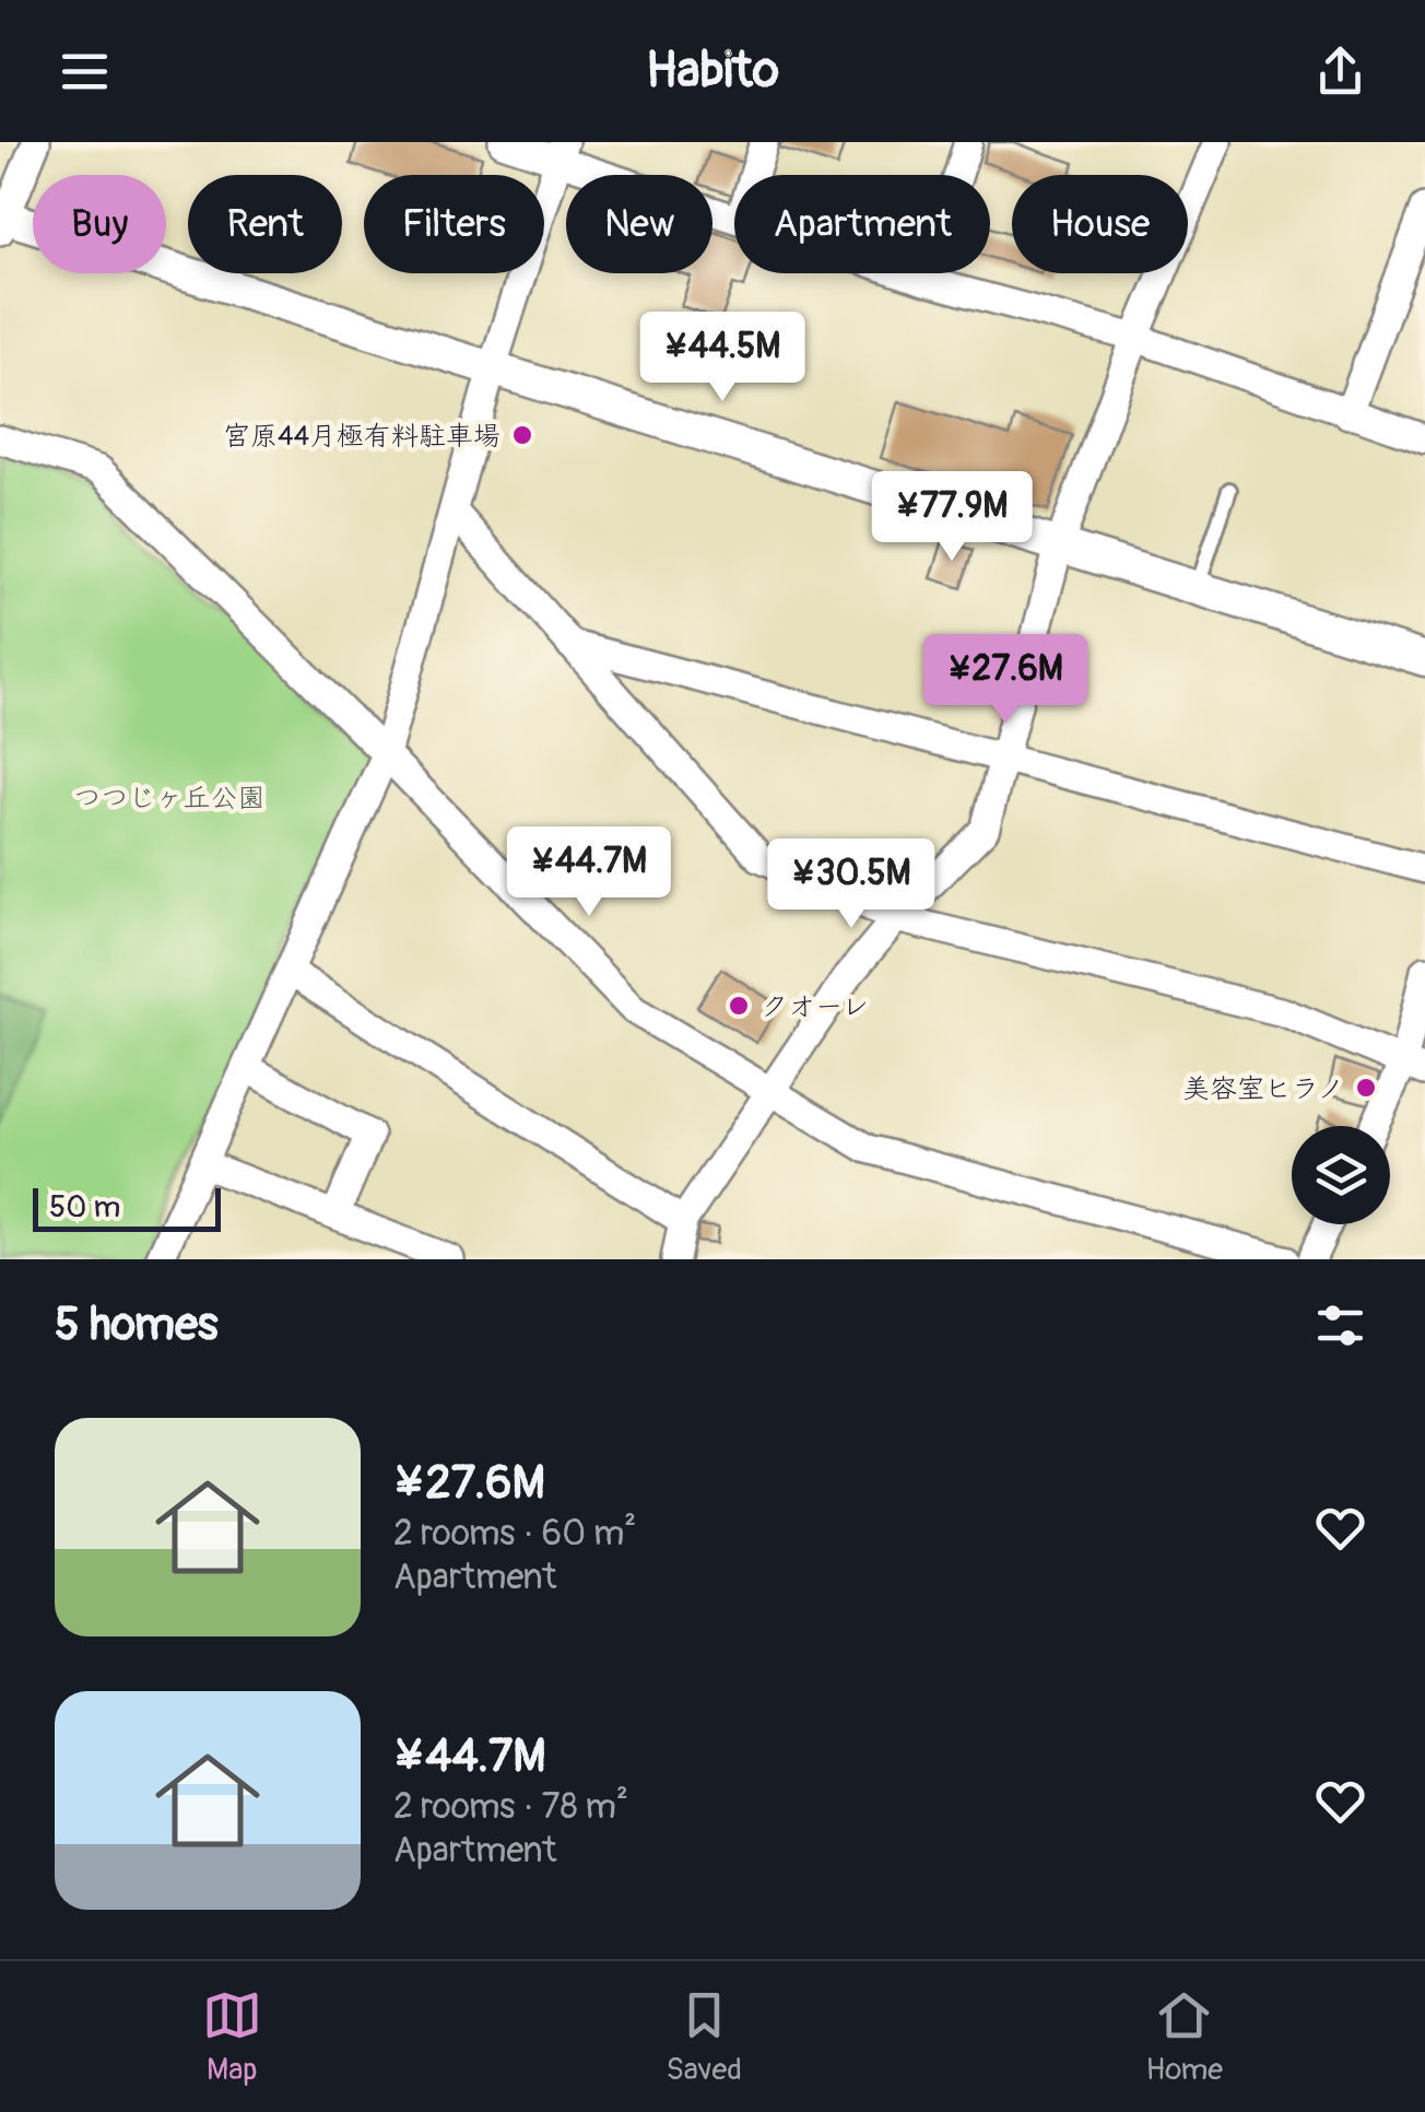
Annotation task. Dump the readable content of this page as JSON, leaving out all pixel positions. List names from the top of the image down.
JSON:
{
  "parks": ["つつじヶ丘公園"],
  "places": ["宮原44月極有料駐車場", "クオーレ", "美容室ヒラノ"],
  "scale_bar": "50 m",
  "page": {
    "header": "Habito",
    "chip": [
      "Buy",
      "Rent",
      "Filters",
      "New",
      "Apartment",
      "House"
    ],
    "price": [
      "¥44.5M",
      "¥77.9M",
      "¥27.6M",
      "¥44.7M",
      "¥30.5M"
    ],
    "scale": "50 m",
    "heading": "5 homes",
    "list": [
      {
        "name": "¥27.6M",
        "note": "2 rooms · 60 m² · Apartment"
      },
      {
        "name": "¥44.7M",
        "note": "2 rooms · 78 m² · Apartment"
      }
    ],
    "tabs": ["Map", "Saved", "Home"]
  }
}
